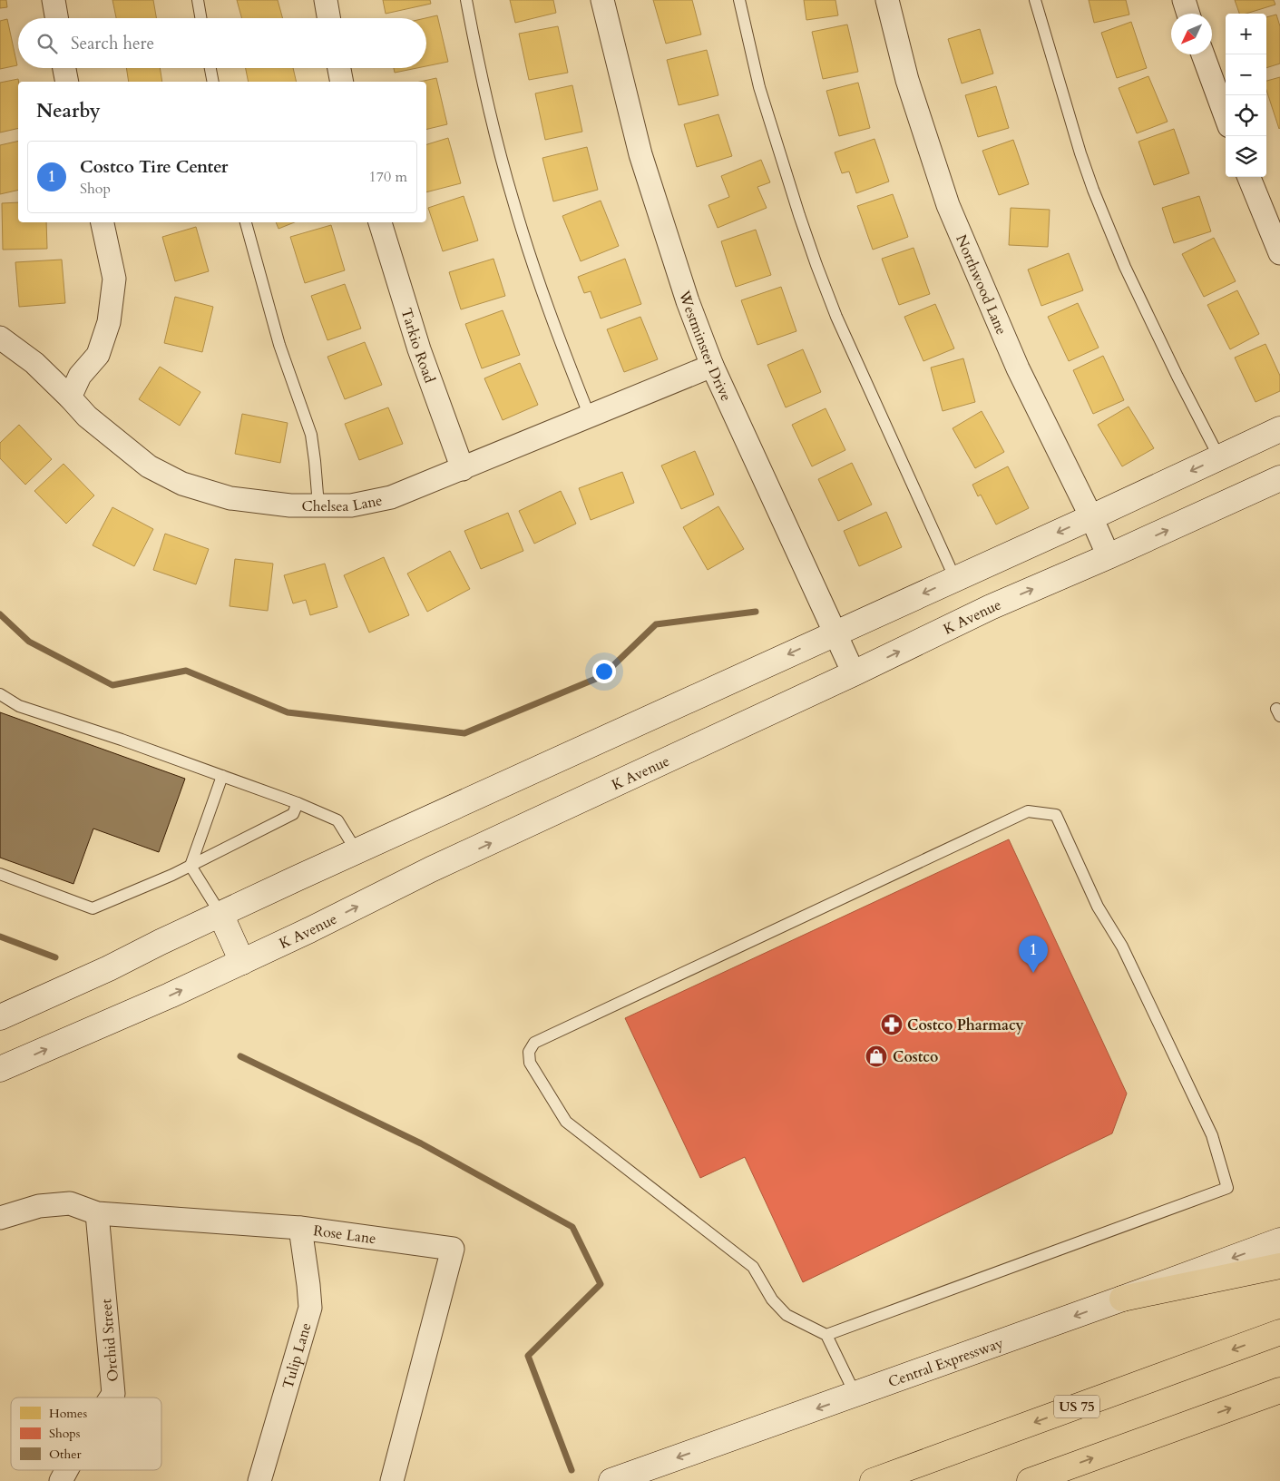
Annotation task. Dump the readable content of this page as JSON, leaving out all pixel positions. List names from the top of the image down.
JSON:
{
  "streets": {
    "highway": ["US 75"],
    "main road": ["K Avenue", "Central Expressway"],
    "street": [
      "Northwood Lane",
      "Tarkio Road",
      "Westminster Drive",
      "Chelsea Lane",
      "Rose Lane",
      "Orchid Street",
      "Tulip Lane"
    ]
  },
  "crossings": [
    ["Northwood Lane", "K Avenue"],
    ["Tarkio Road", "Chelsea Lane"],
    ["Westminster Drive", "Chelsea Lane"],
    ["Westminster Drive", "K Avenue"],
    ["Rose Lane", "Orchid Street"],
    ["Rose Lane", "Tulip Lane"]
  ],
  "one_way": ["Central Expressway"],
  "places": {
    "pharmacy": ["Costco Pharmacy"],
    "shop": ["Costco"]
  },
  "legend": ["Homes", "Shops", "Other"],
  "north": "bottom left",
  "page": {
    "map_buttons": ["+", "−"],
    "search": "Search here",
    "heading": "Nearby",
    "list": [
      {
        "mark": "1",
        "name": "Costco Tire Center",
        "note": "Shop",
        "value": "170 m"
      }
    ],
    "pins": "1"
  }
}
